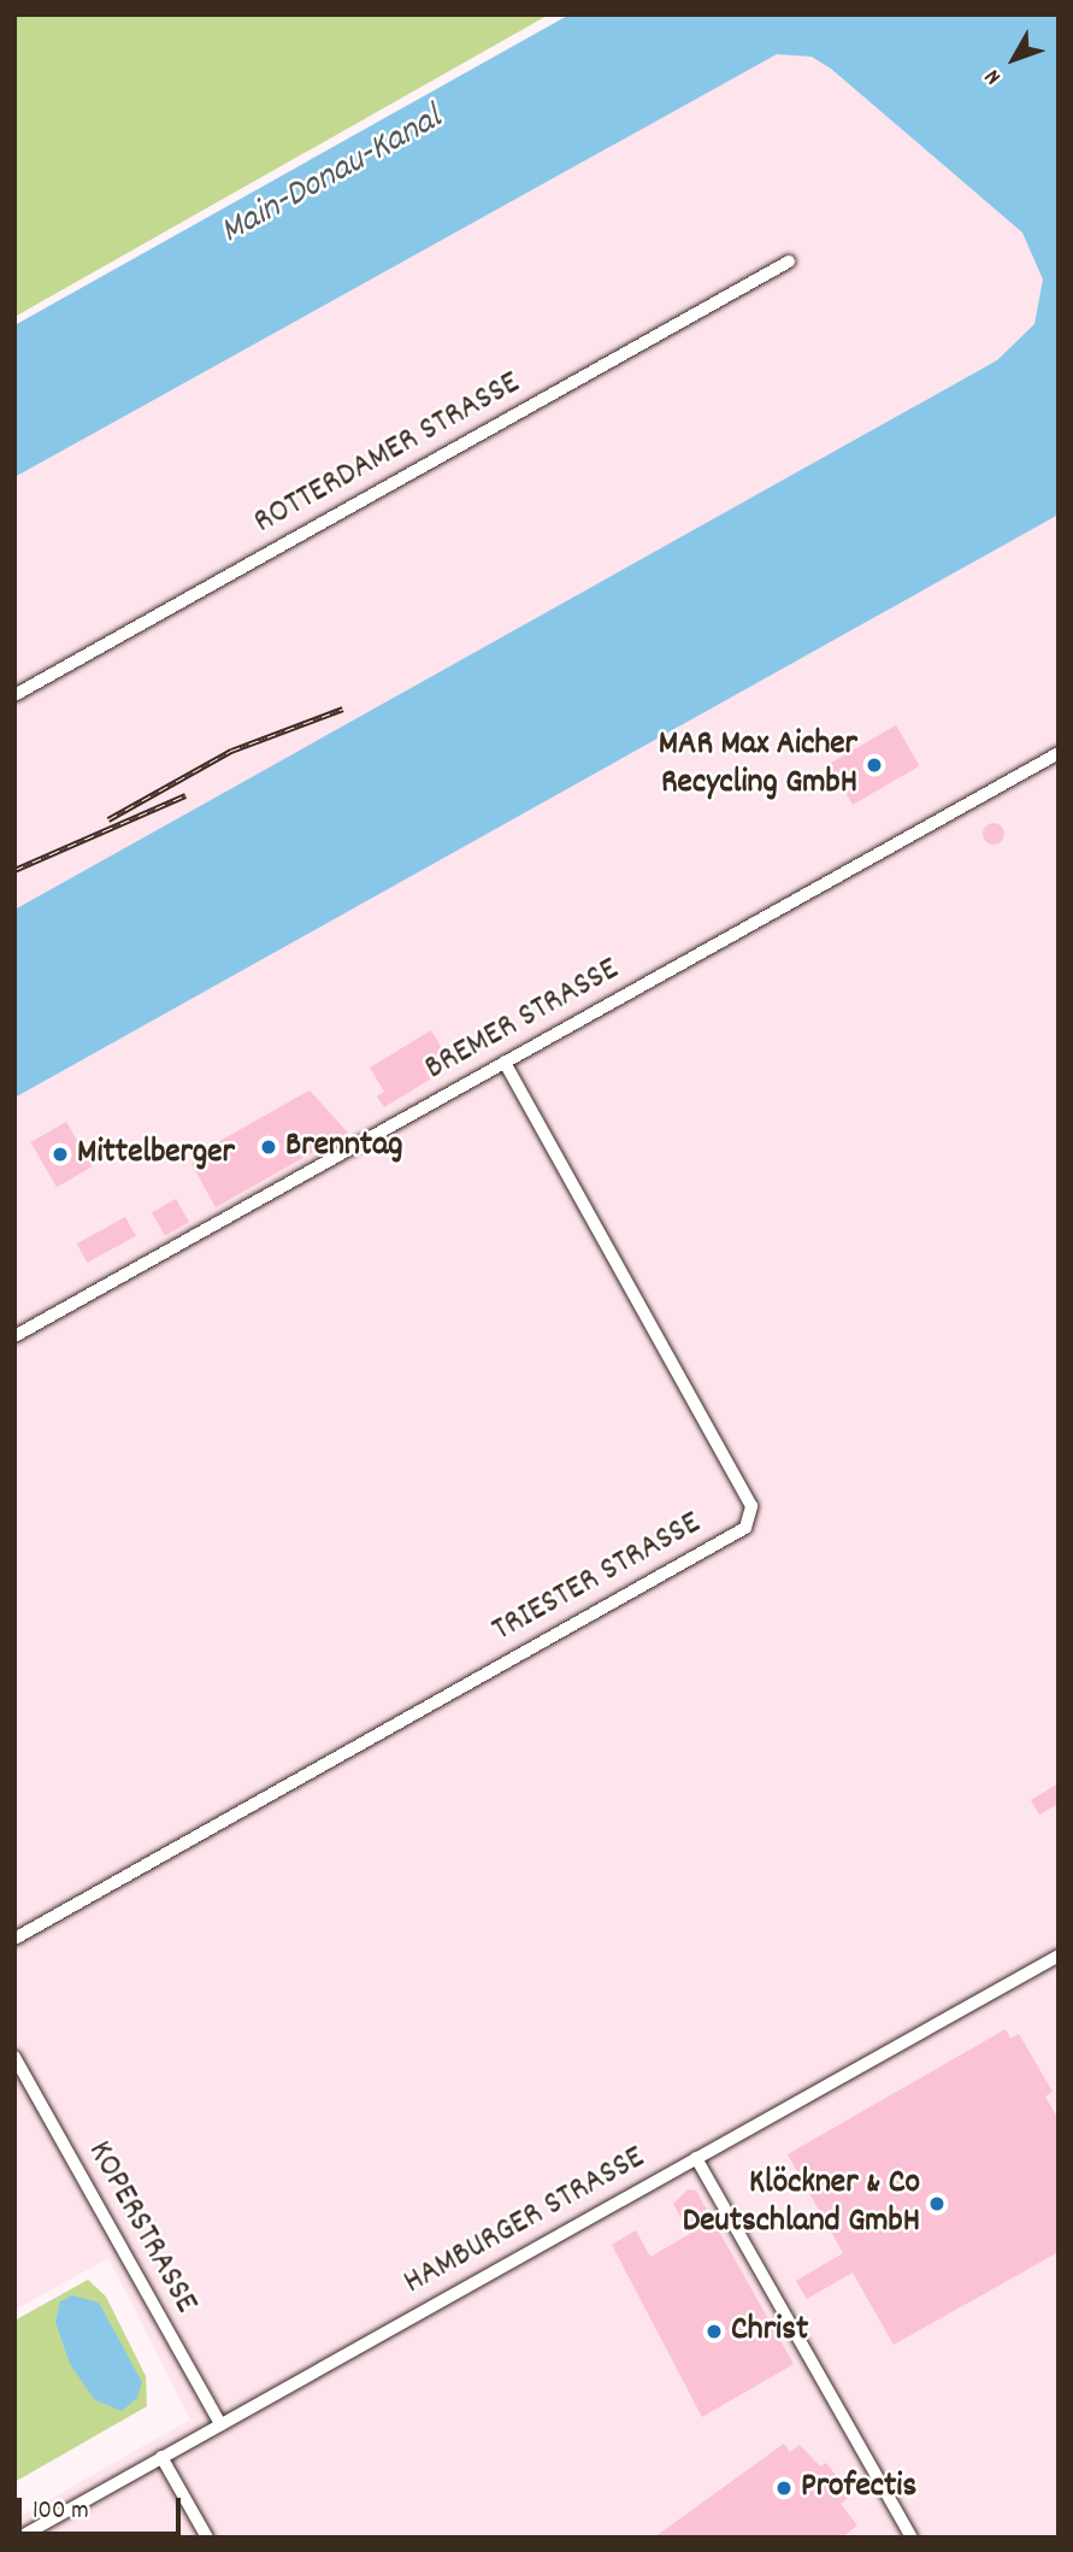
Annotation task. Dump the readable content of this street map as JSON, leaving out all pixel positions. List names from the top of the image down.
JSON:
{
  "streets": {
    "street": [
      "ROTTERDAMER STRASSE",
      "BREMER STRASSE",
      "TRIESTER STRASSE",
      "HAMBURGER STRASSE",
      "KOPERSTRASSE"
    ]
  },
  "crossings": [
    ["BREMER STRASSE", "TRIESTER STRASSE"],
    ["HAMBURGER STRASSE", "KOPERSTRASSE"]
  ],
  "water": ["Main-Donau-Kanal"],
  "places": [
    "MAR Max Aicher Recycling GmbH",
    "Brenntag",
    "Mittelberger",
    "Klöckner & Co Deutschland GmbH",
    "Christ",
    "Profectis"
  ],
  "scale_bar": "100 m",
  "north": "bottom left"
}
